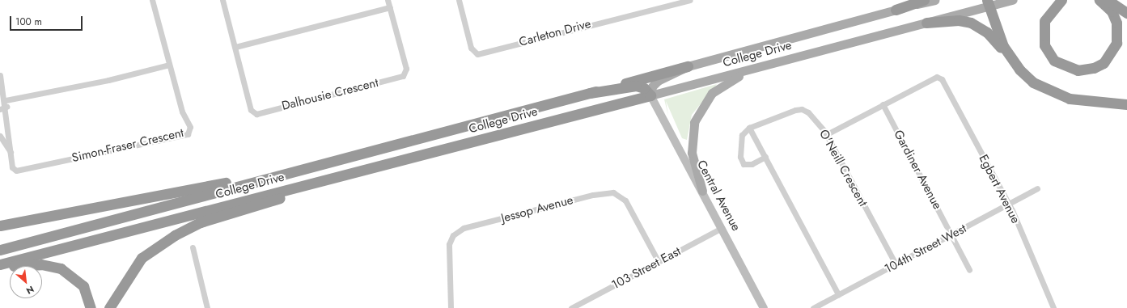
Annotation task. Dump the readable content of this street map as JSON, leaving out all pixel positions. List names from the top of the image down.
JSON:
{
  "streets": {
    "highway": ["College Drive"],
    "main road": ["Central Avenue"],
    "street": [
      "Carleton Drive",
      "Dalhousie Crescent",
      "Simon-Fraser Crescent",
      "O'Neill Crescent",
      "Gardiner Avenue",
      "Egbert Avenue",
      "Jessop Avenue",
      "104th Street West",
      "103 Street East"
    ]
  },
  "crossings": [
    ["College Drive", "Central Avenue"],
    ["O'Neill Crescent", "104th Street West"],
    ["Gardiner Avenue", "Egbert Avenue"],
    ["Gardiner Avenue", "104th Street West"],
    ["Egbert Avenue", "104th Street West"],
    ["Central Avenue", "103 Street East"],
    ["Jessop Avenue", "103 Street East"]
  ],
  "scale_bar": "100 m",
  "north": "bottom right"
}
